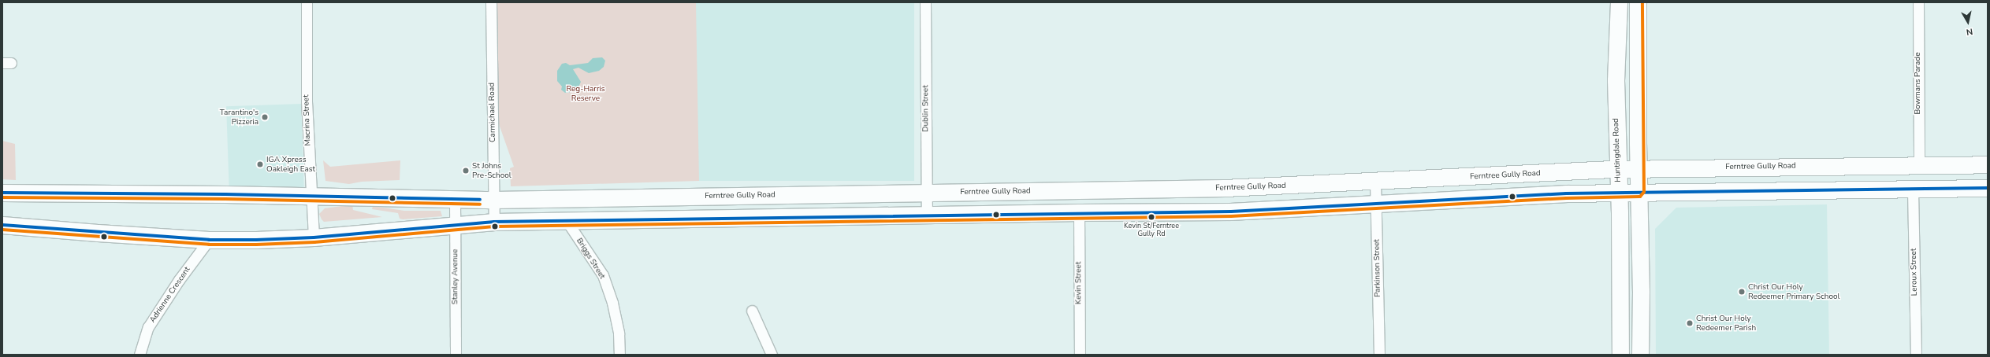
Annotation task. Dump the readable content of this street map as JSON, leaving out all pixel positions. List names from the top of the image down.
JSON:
{
  "streets": {
    "main road": ["Huntingdale Road", "Ferntree Gully Road"],
    "street": [
      "Bowmans Parade",
      "Dublin Street",
      "Carmichael Road",
      "Macrina Street",
      "Briggs Street",
      "Parkinson Street",
      "Leroux Street",
      "Stanley Avenue",
      "Kevin Street",
      "Adrienne Crescent"
    ]
  },
  "crossings": [
    ["Bowmans Parade", "Ferntree Gully Road"],
    ["Dublin Street", "Ferntree Gully Road"],
    ["Carmichael Road", "Ferntree Gully Road"],
    ["Macrina Street", "Ferntree Gully Road"],
    ["Huntingdale Road", "Ferntree Gully Road"],
    ["Ferntree Gully Road", "Parkinson Street"],
    ["Ferntree Gully Road", "Stanley Avenue"]
  ],
  "parks": ["Reg-Harris Reserve"],
  "places": [
    "Tarantino's Pizzeria",
    "IGA Xpress Oakleigh East",
    "St Johns Pre-School",
    "Kevin St/Ferntree Gully Rd",
    "Christ Our Holy Redeemer Primary School",
    "Christ Our Holy Redeemer Parish"
  ],
  "north": "bottom"
}
